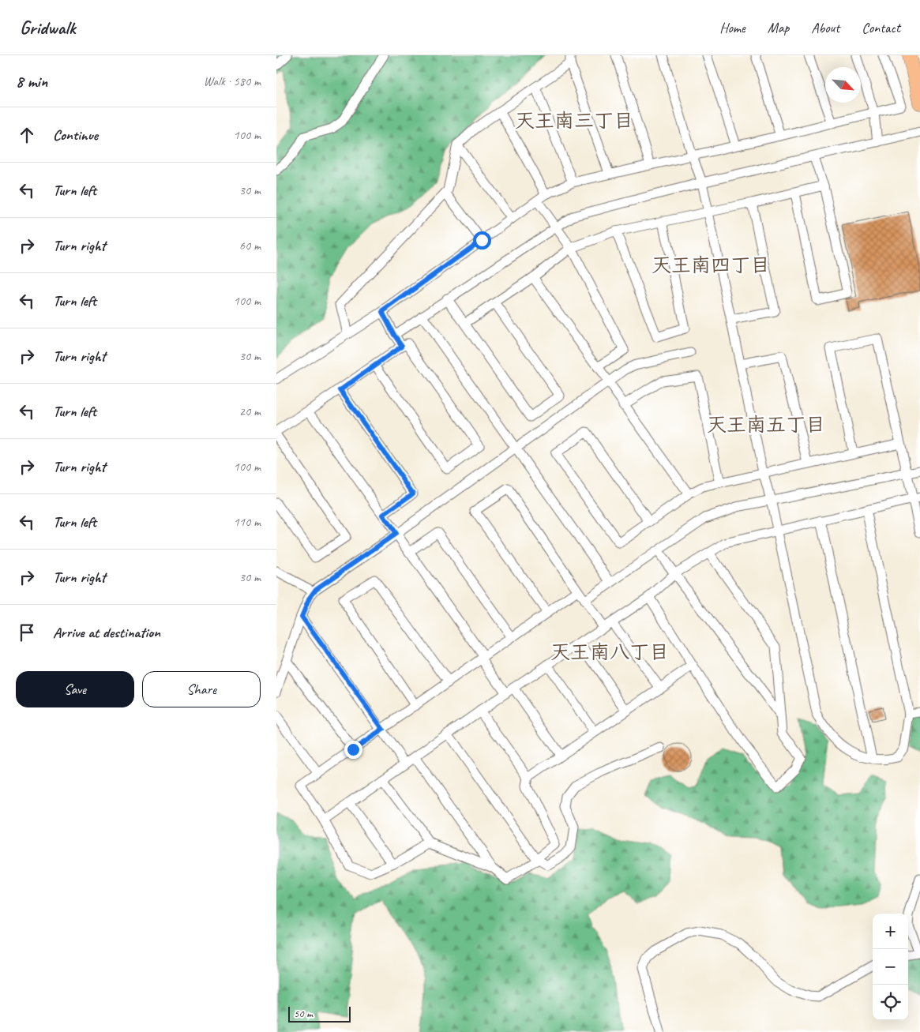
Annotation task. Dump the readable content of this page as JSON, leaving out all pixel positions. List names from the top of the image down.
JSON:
{
  "districts": [
    "天王南三丁目",
    "天王南四丁目",
    "天王南五丁目",
    "天王南八丁目"
  ],
  "scale_bar": "50 m",
  "north": "bottom right",
  "page": {
    "header": "Gridwalk",
    "nav": [
      "Home",
      "Map",
      "About",
      "Contact"
    ],
    "heading": ["8 min", "Walk · 580 m"],
    "list": [
      ["Continue", "100 m"],
      ["Turn left", "30 m"],
      ["Turn right", "60 m"],
      ["Turn left", "100 m"],
      ["Turn right", "30 m"],
      ["Turn left", "20 m"],
      ["Turn right", "100 m"],
      ["Turn left", "110 m"],
      ["Turn right", "30 m"],
      "Arrive at destination"
    ],
    "buttons": ["Save", "Share"],
    "map_buttons": ["+", "−"],
    "scale": "50 m"
  }
}
